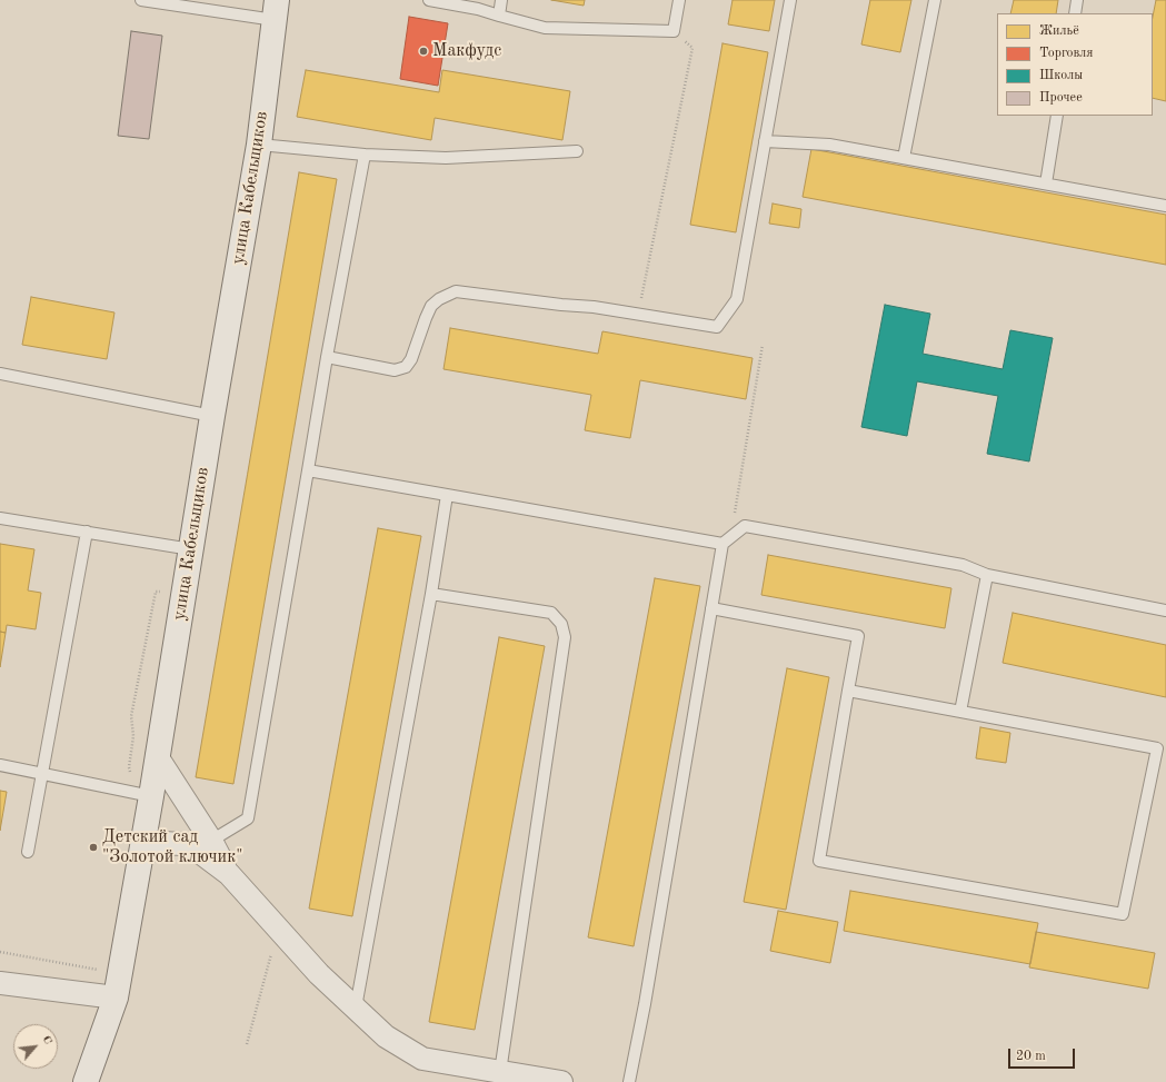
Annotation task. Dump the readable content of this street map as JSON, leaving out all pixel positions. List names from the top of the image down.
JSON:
{
  "streets": {
    "street": ["улица Кабельщиков"]
  },
  "places": ["Макфудс", "Детский сад \"Золотой ключик\""],
  "legend": [
    "Жильё",
    "Торговля",
    "Школы",
    "Прочее"
  ],
  "scale_bar": "20 m",
  "north": "top right"
}
